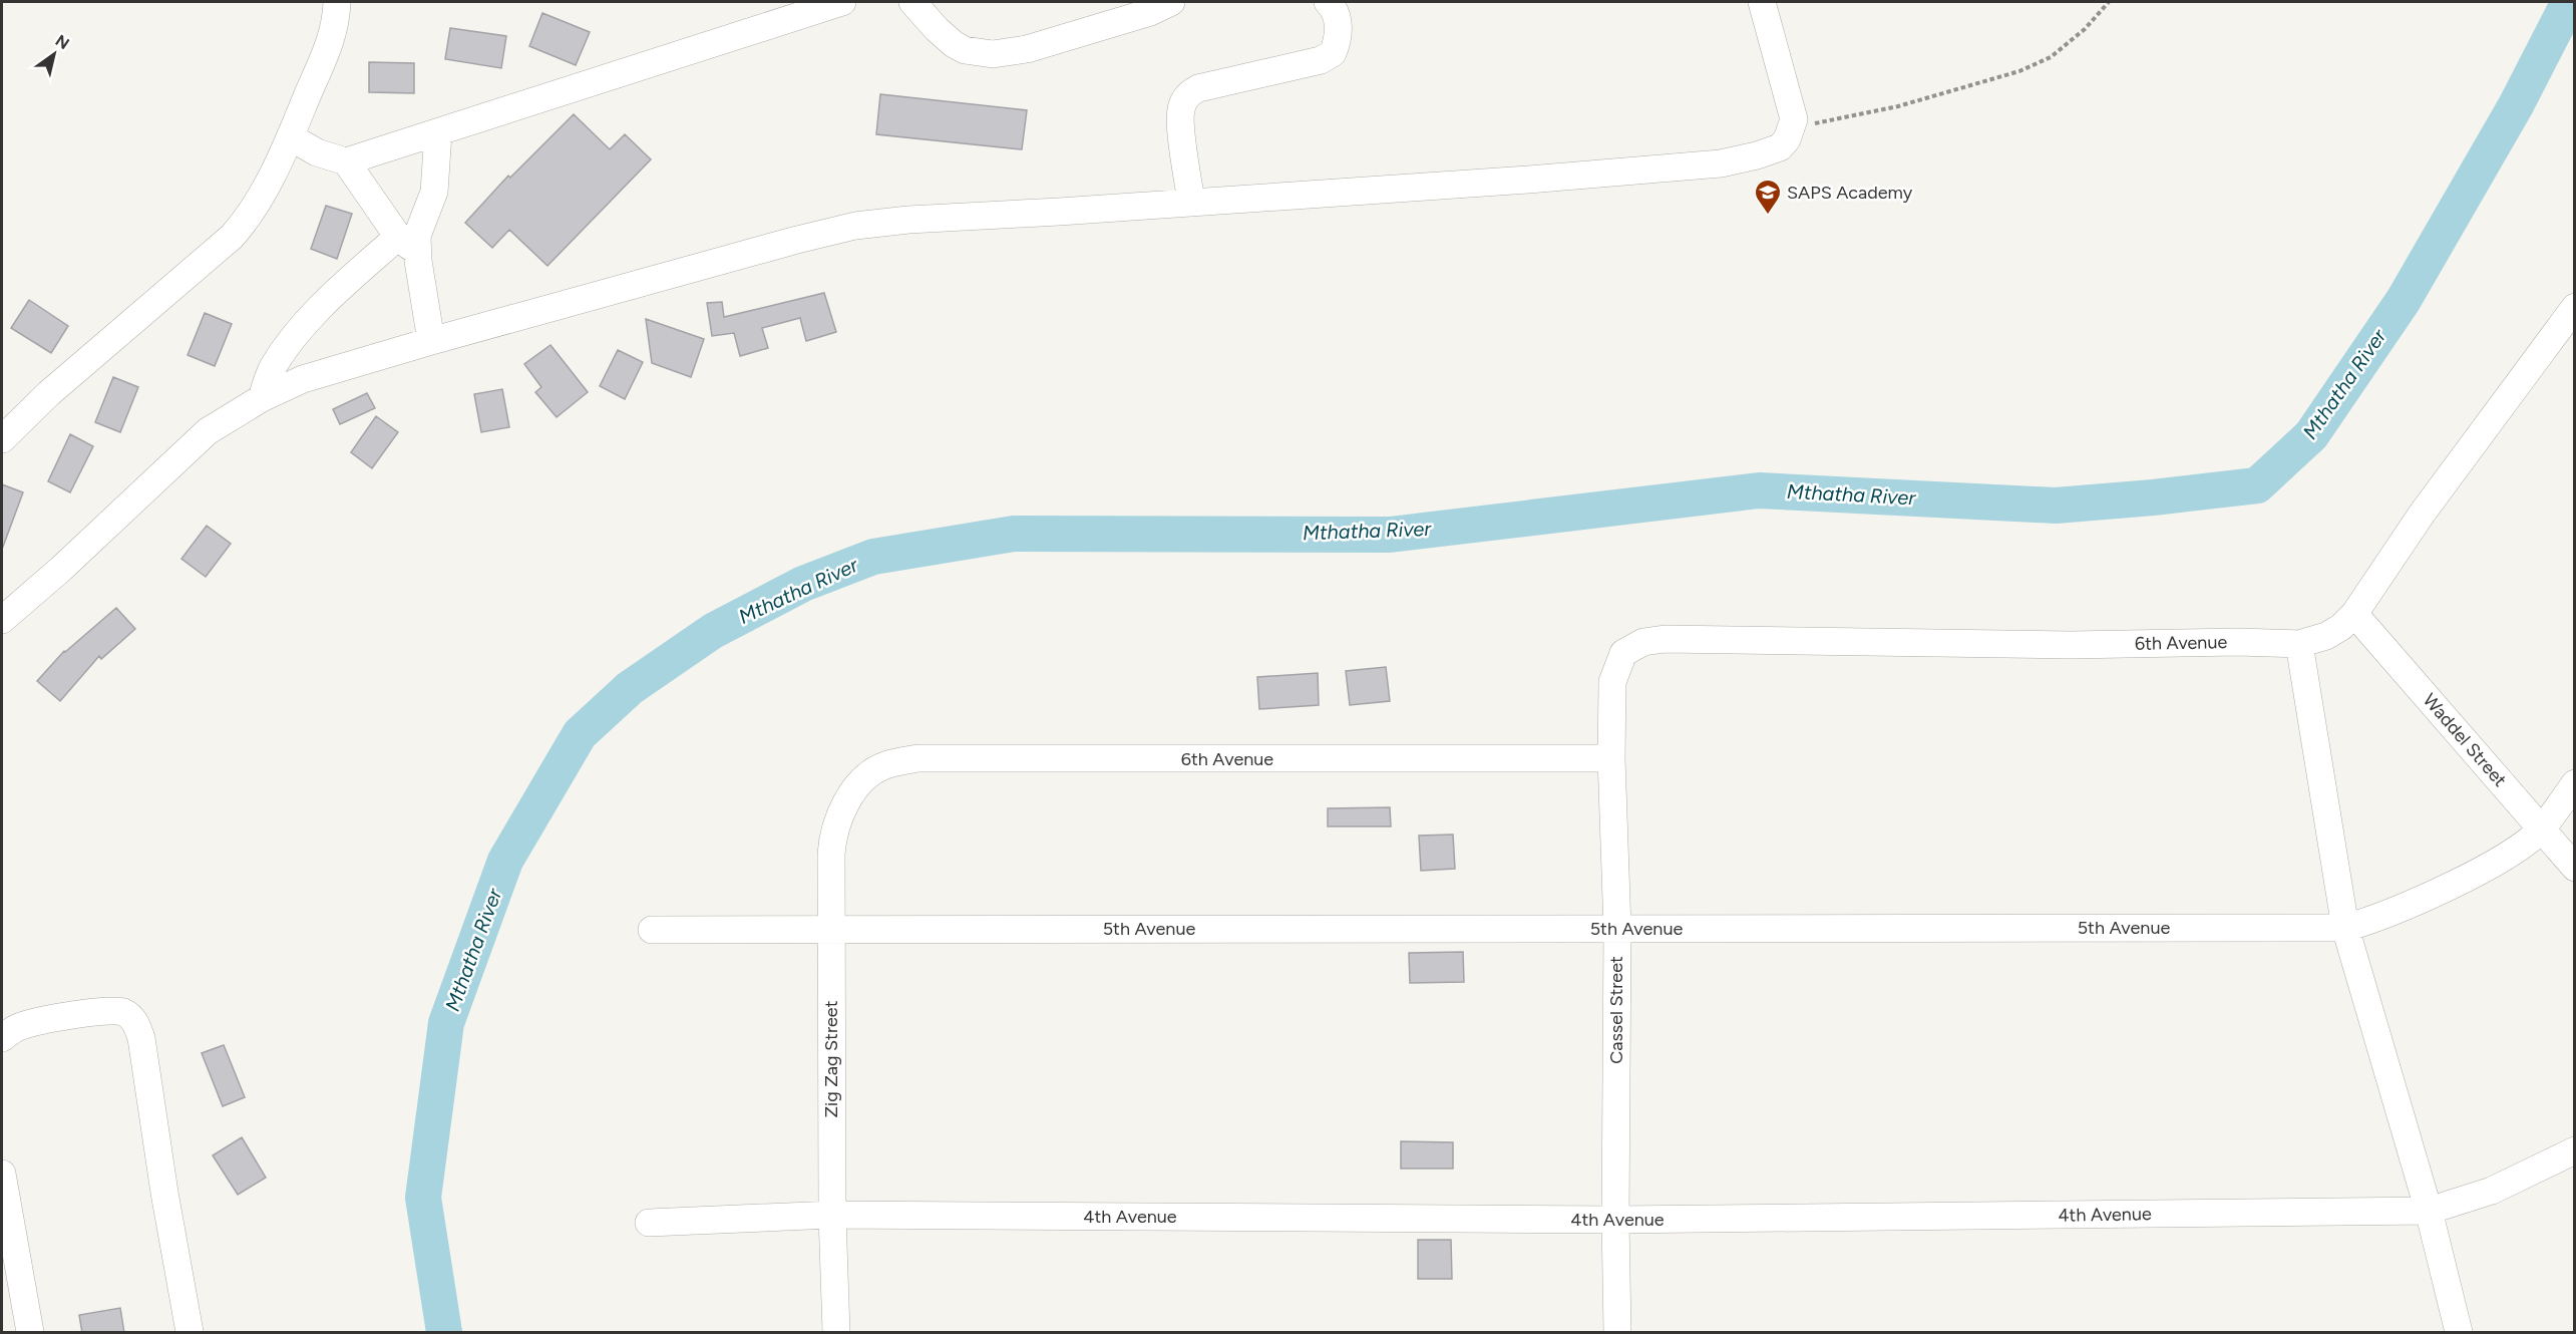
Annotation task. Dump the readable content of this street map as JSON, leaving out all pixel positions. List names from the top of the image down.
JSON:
{
  "streets": {
    "street": [
      "6th Avenue",
      "Waddel Street",
      "5th Avenue",
      "Cassel Street",
      "Zig Zag Street",
      "4th Avenue"
    ]
  },
  "crossings": [
    ["6th Avenue", "Waddel Street"],
    ["6th Avenue", "Cassel Street"],
    ["6th Avenue", "Zig Zag Street"],
    ["Waddel Street", "5th Avenue"],
    ["5th Avenue", "Cassel Street"],
    ["5th Avenue", "Zig Zag Street"],
    ["Cassel Street", "4th Avenue"],
    ["Zig Zag Street", "4th Avenue"]
  ],
  "water": ["Mthatha River"],
  "places": {
    "school or university": ["SAPS Academy"]
  },
  "north": "top right"
}
